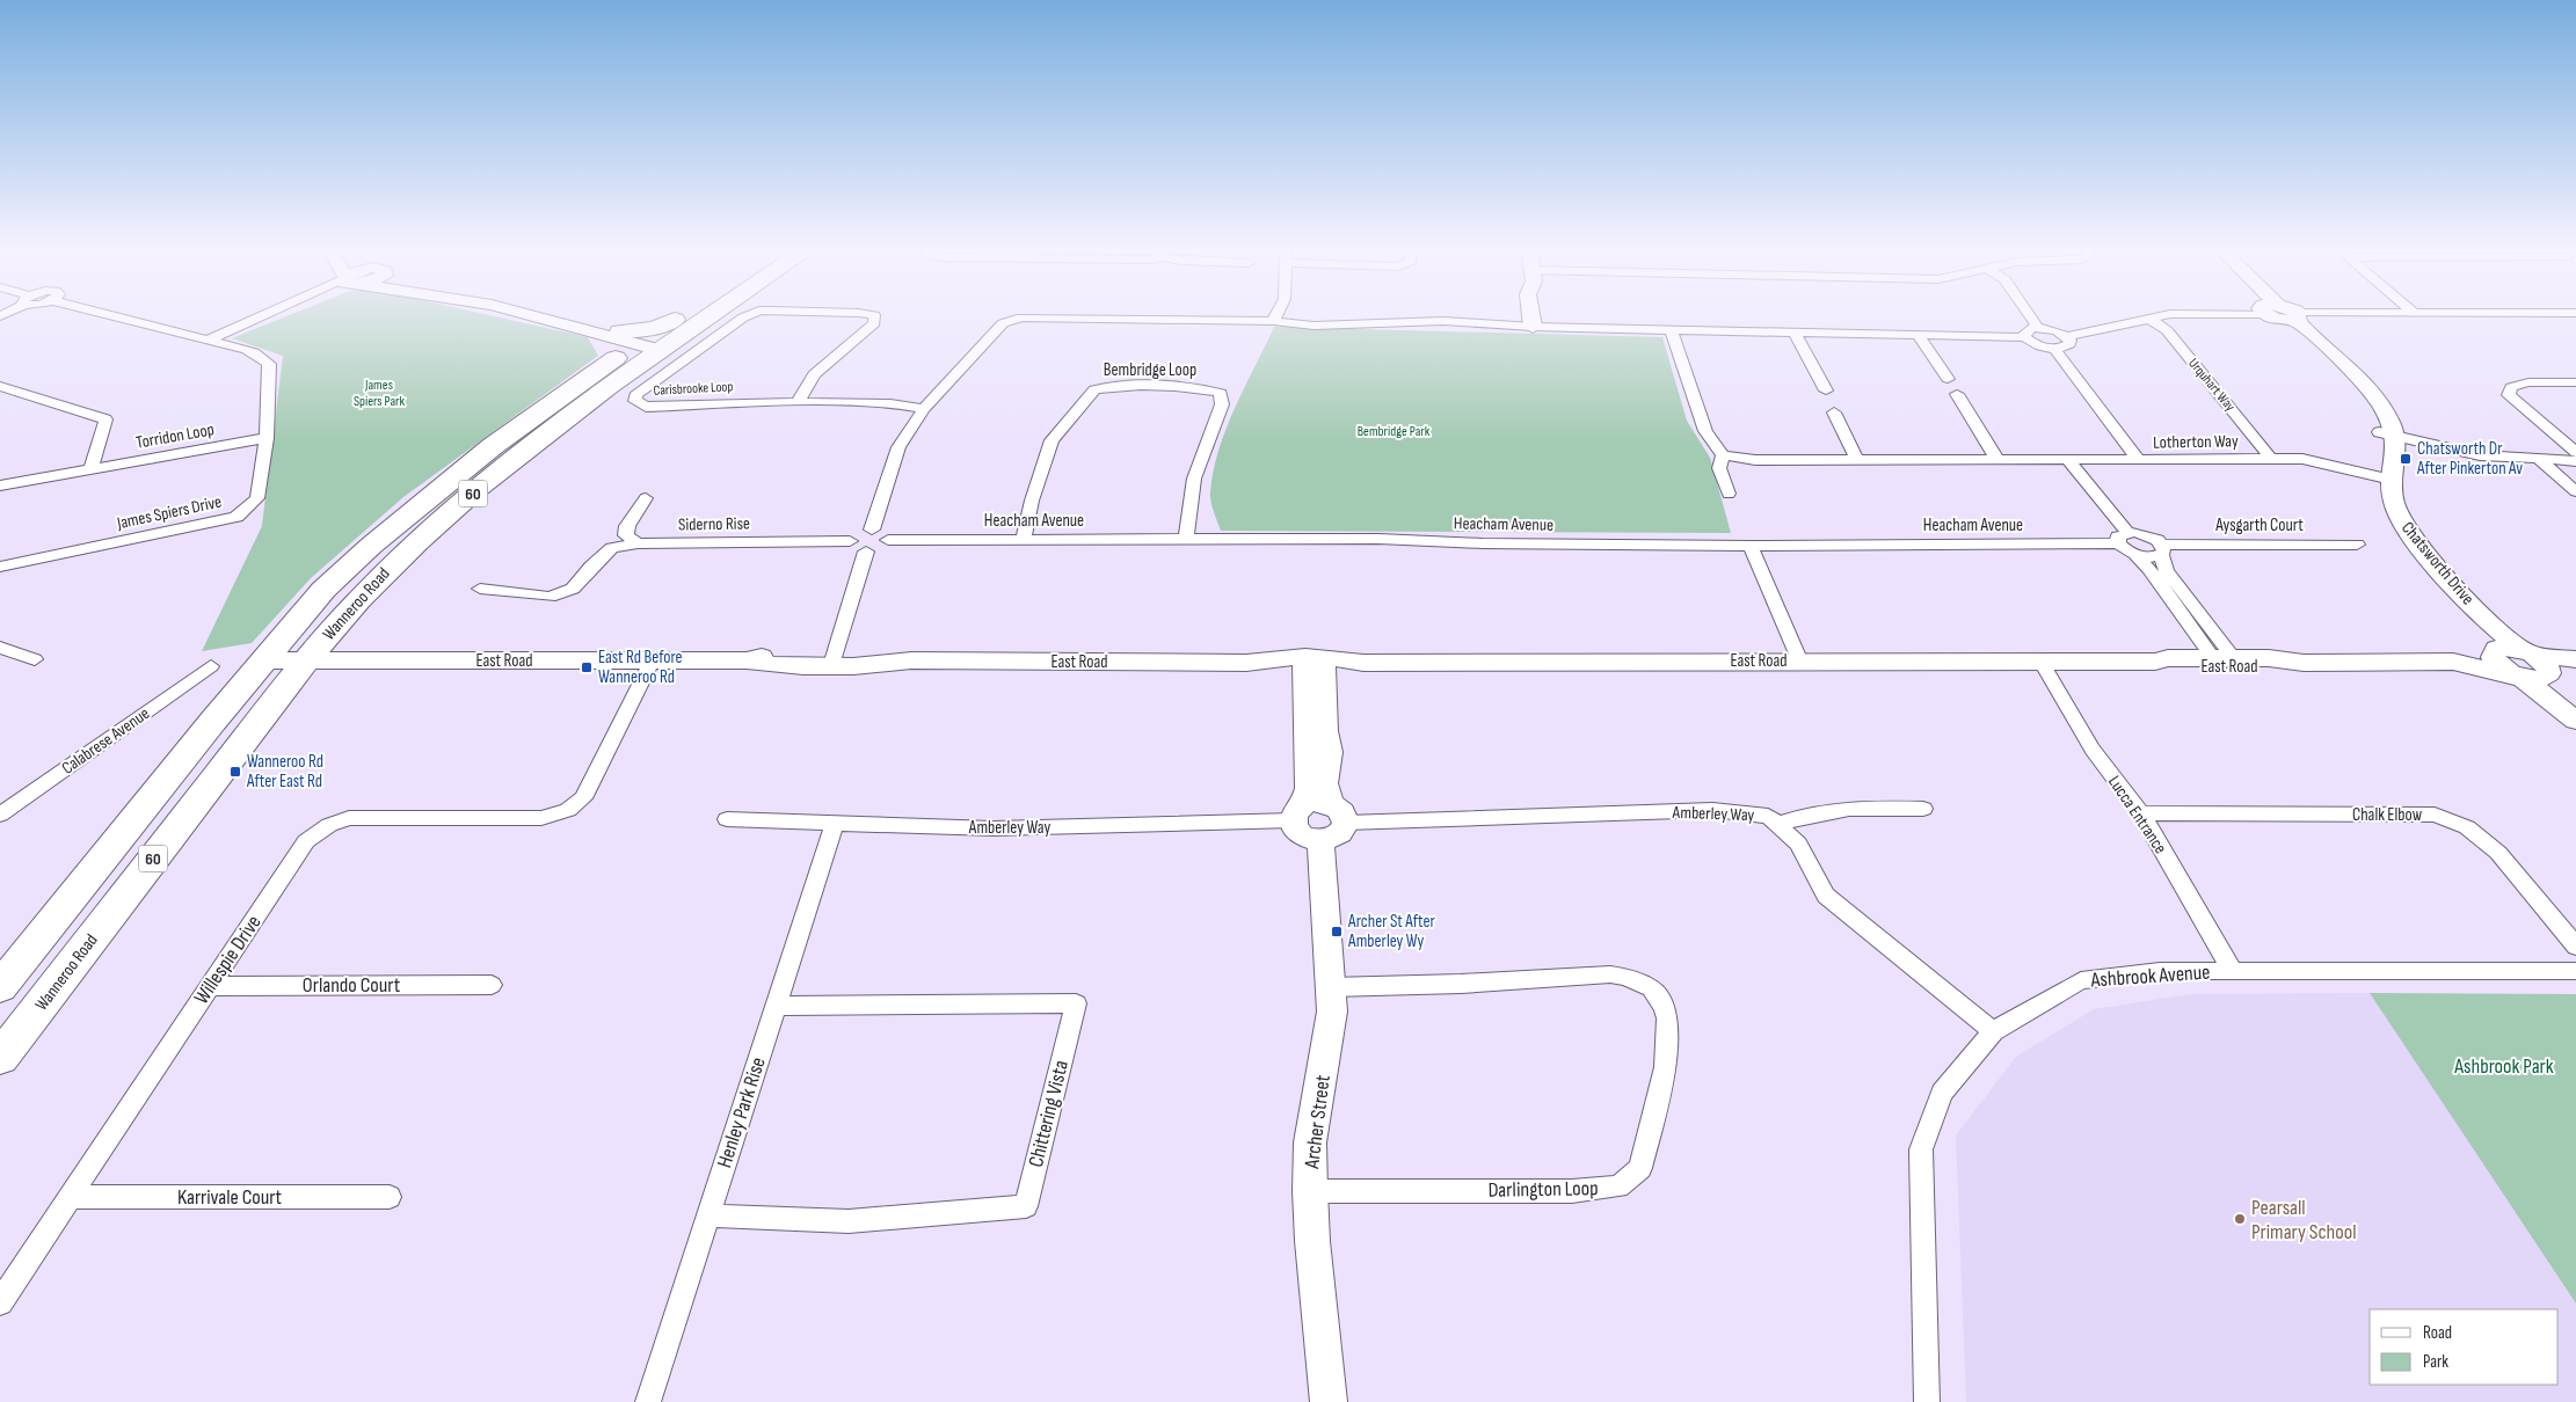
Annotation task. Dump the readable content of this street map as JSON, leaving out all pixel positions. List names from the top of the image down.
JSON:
{
  "streets": {
    "highway": ["60", "Wanneroo Road"],
    "street": [
      "Bembridge Loop",
      "Urquhart Way",
      "Carisbrooke Loop",
      "Torridon Loop",
      "Lotherton Way",
      "James Spiers Drive",
      "Heacham Avenue",
      "Siderno Rise",
      "Aysgarth Court",
      "Chatsworth Drive",
      "East Road",
      "Calabrese Avenue",
      "Amberley Way",
      "Lucca Entrance",
      "Chalk Elbow",
      "Willespie Drive",
      "Ashbrook Avenue",
      "Orlando Court",
      "Henley Park Rise",
      "Chittering Vista",
      "Archer Street",
      "Darlington Loop",
      "Karrivale Court"
    ]
  },
  "crossings": [
    ["Bembridge Loop", "Heacham Avenue"],
    ["Urquhart Way", "Lotherton Way"],
    ["Torridon Loop", "James Spiers Drive"],
    ["Lotherton Way", "Chatsworth Drive"],
    ["Heacham Avenue", "Aysgarth Court"],
    ["Chatsworth Drive", "East Road"],
    ["Wanneroo Road", "East Road"],
    ["East Road", "Lucca Entrance"],
    ["East Road", "Willespie Drive"],
    ["Amberley Way", "Ashbrook Avenue"],
    ["Amberley Way", "Henley Park Rise"],
    ["Amberley Way", "Archer Street"],
    ["Lucca Entrance", "Chalk Elbow"],
    ["Lucca Entrance", "Ashbrook Avenue"],
    ["Willespie Drive", "Orlando Court"],
    ["Willespie Drive", "Karrivale Court"],
    ["Henley Park Rise", "Chittering Vista"],
    ["Archer Street", "Darlington Loop"]
  ],
  "parks": ["James Spiers Park", "Bembridge Park", "Ashbrook Park"],
  "places": {
    "transit": [
      "Chatsworth Dr After Pinkerton Av",
      "East Rd Before Wanneroo Rd",
      "Wanneroo Rd After East Rd",
      "Archer St After Amberley Wy"
    ],
    "other": ["Pearsall Primary School"]
  },
  "legend": ["Road", "Park"]
}
